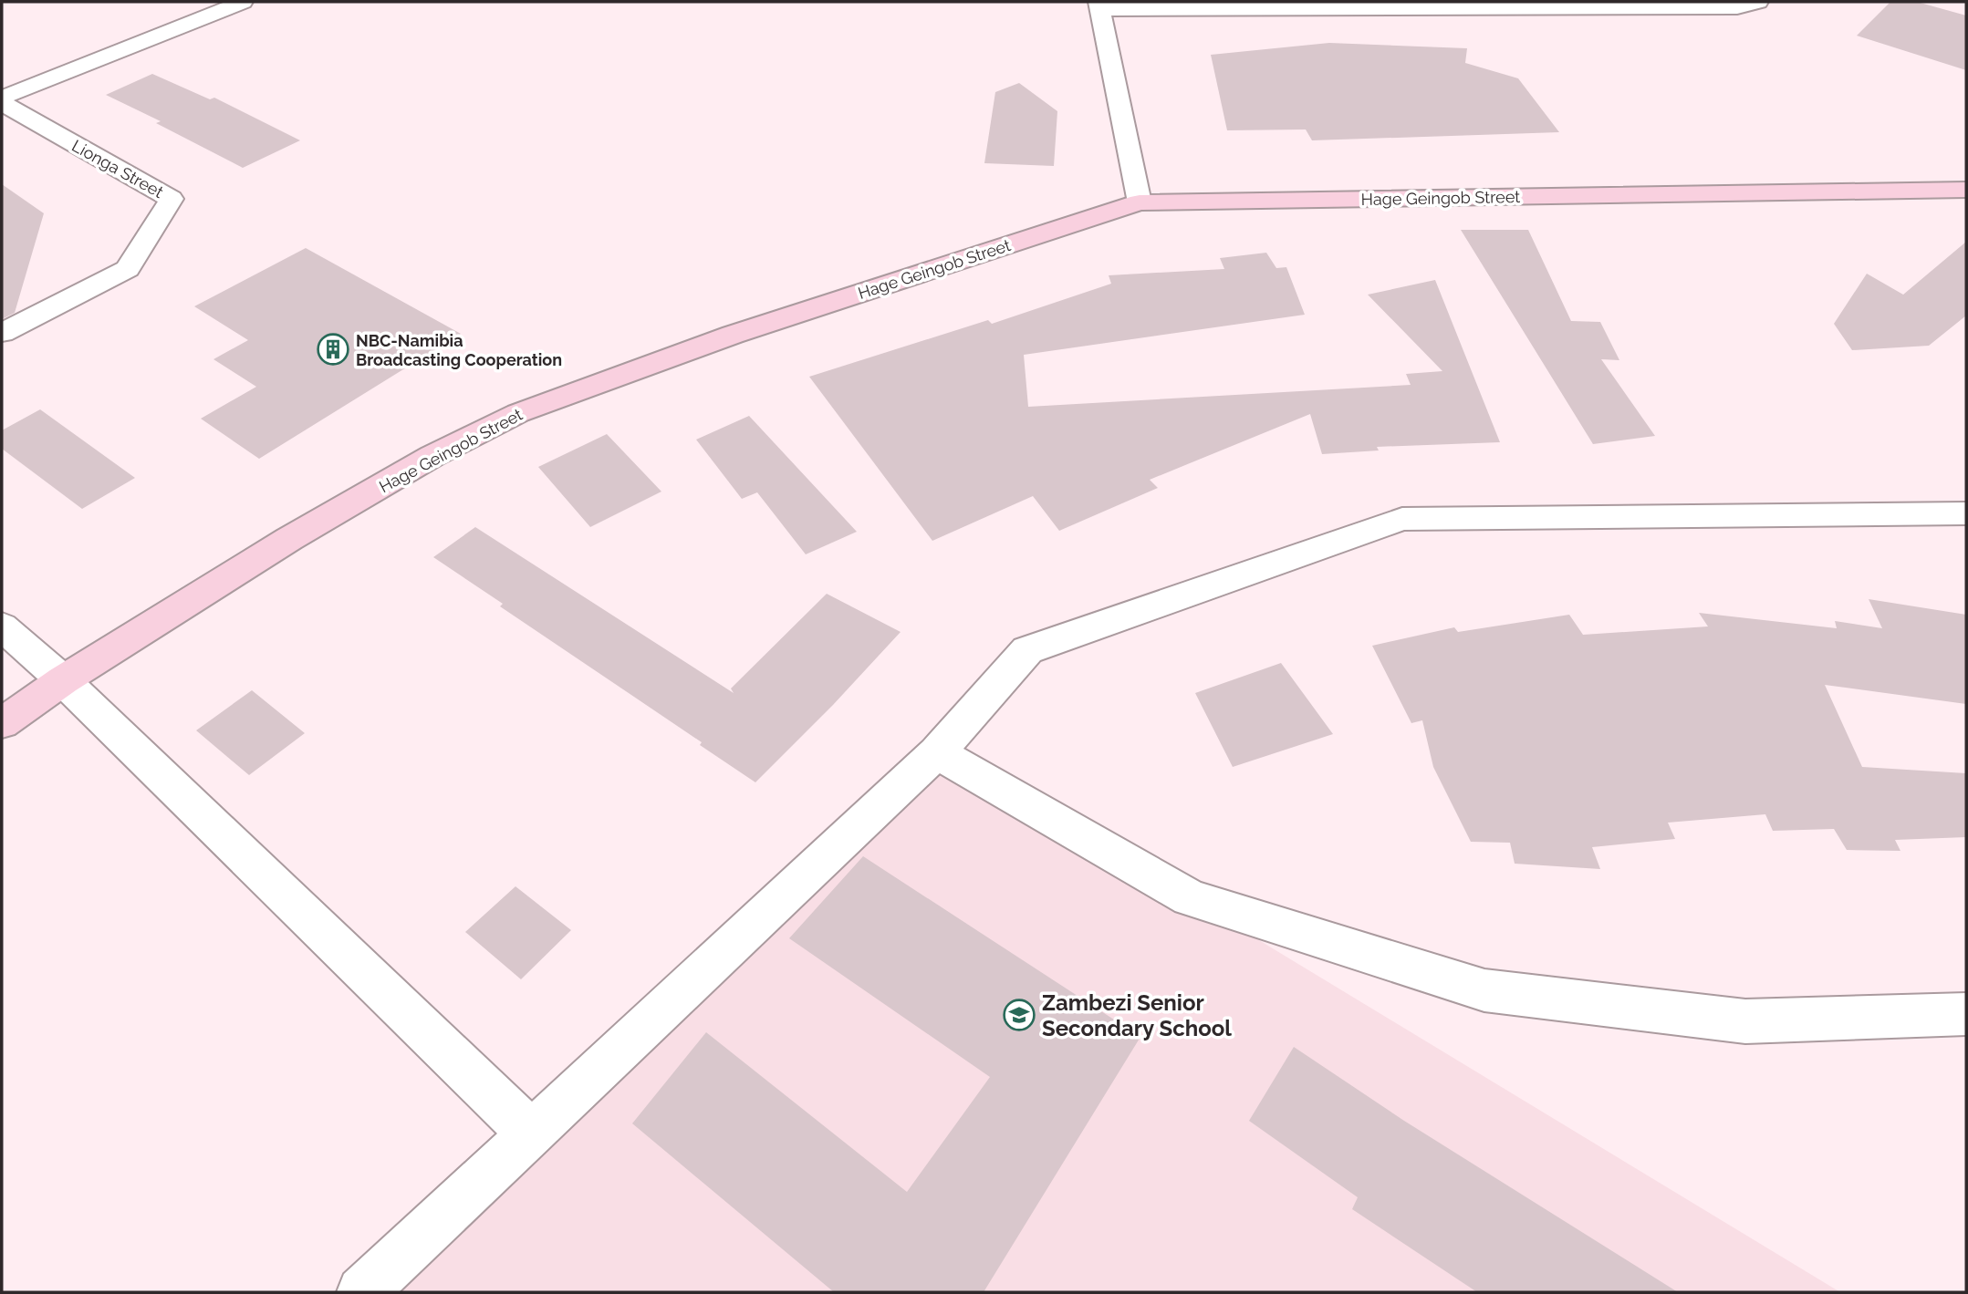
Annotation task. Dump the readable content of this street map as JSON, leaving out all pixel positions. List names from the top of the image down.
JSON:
{
  "streets": {
    "street": ["Lionga Street", "Hage Geingob Street"]
  },
  "places": {
    "building": ["NBC-Namibia Broadcasting Cooperation"],
    "school or university": ["Zambezi Senior Secondary School"]
  }
}
